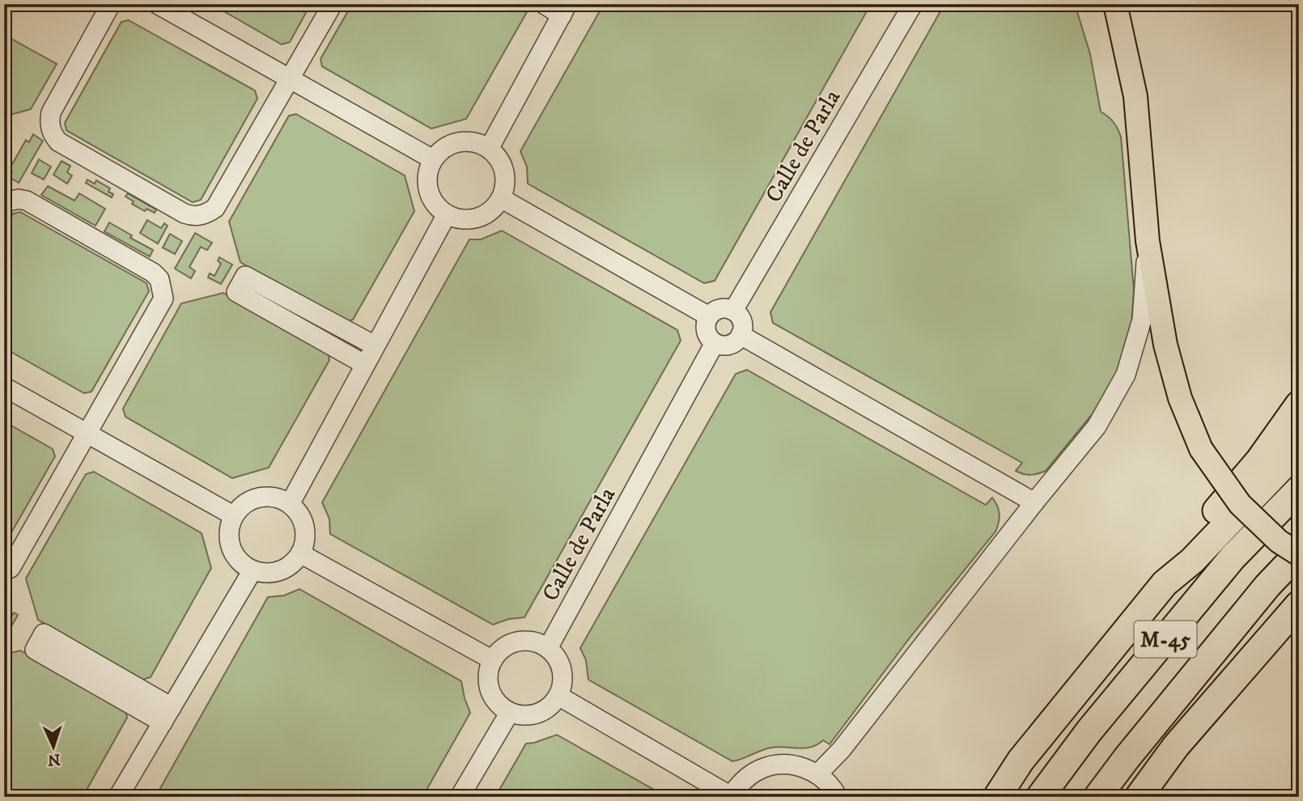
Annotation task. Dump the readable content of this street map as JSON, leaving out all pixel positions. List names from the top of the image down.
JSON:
{
  "streets": {
    "highway": ["M-45"],
    "street": ["Calle de Parla"]
  },
  "north": "bottom"
}
